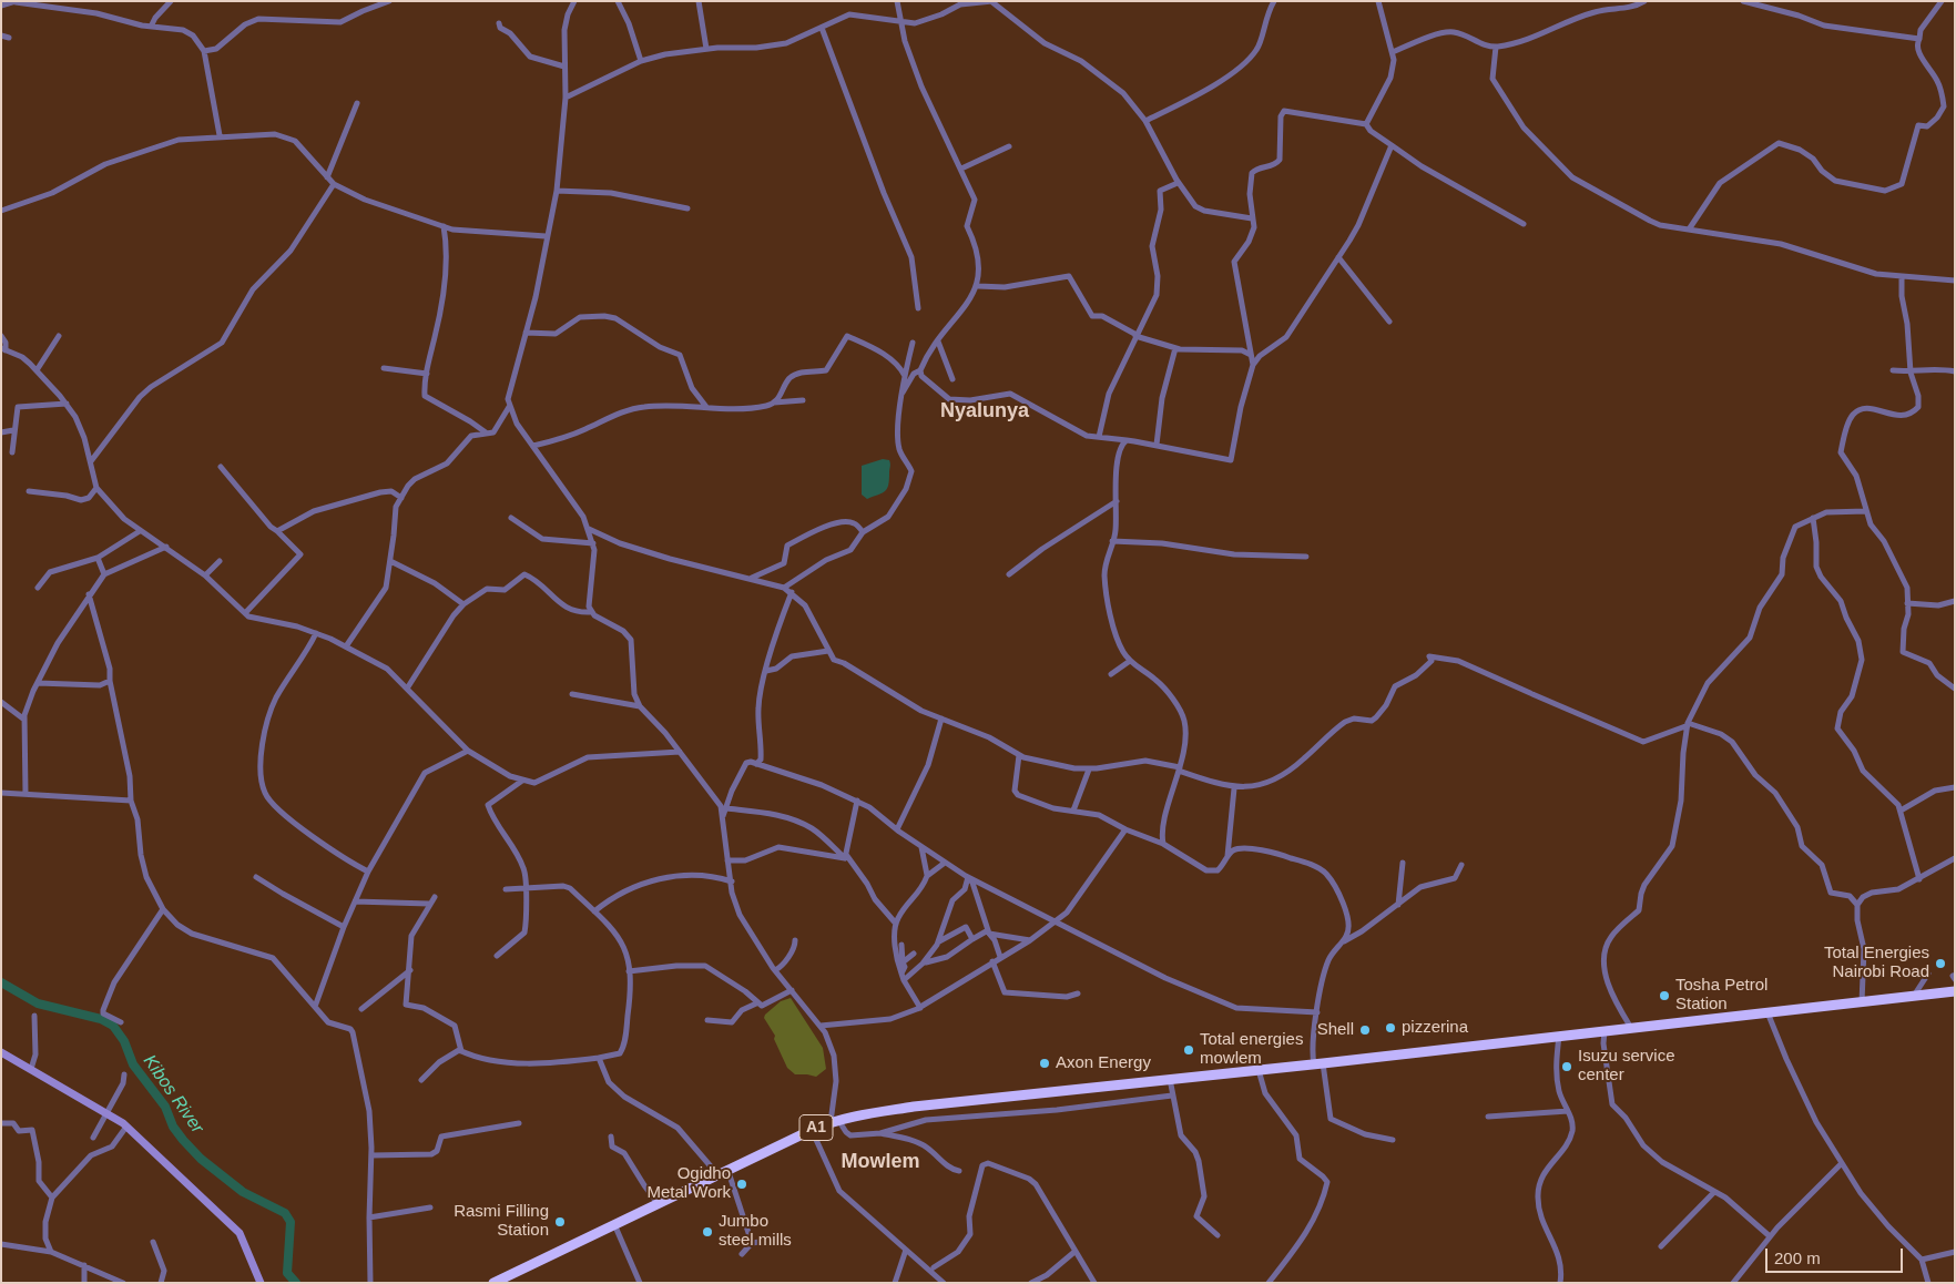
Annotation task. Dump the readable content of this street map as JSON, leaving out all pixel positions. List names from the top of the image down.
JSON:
{
  "streets": {
    "highway": ["A1"]
  },
  "districts": ["Nyalunya", "Mowlem"],
  "water": ["Kibos River"],
  "places": [
    "Total Energies Nairobi Road",
    "Tosha Petrol Station",
    "pizzerina",
    "Shell",
    "Total energies mowlem",
    "Axon Energy",
    "Isuzu service center",
    "Ogidho Metal Work",
    "Rasmi Filling Station",
    "Jumbo steel mills"
  ],
  "scale_bar": "200 m"
}
